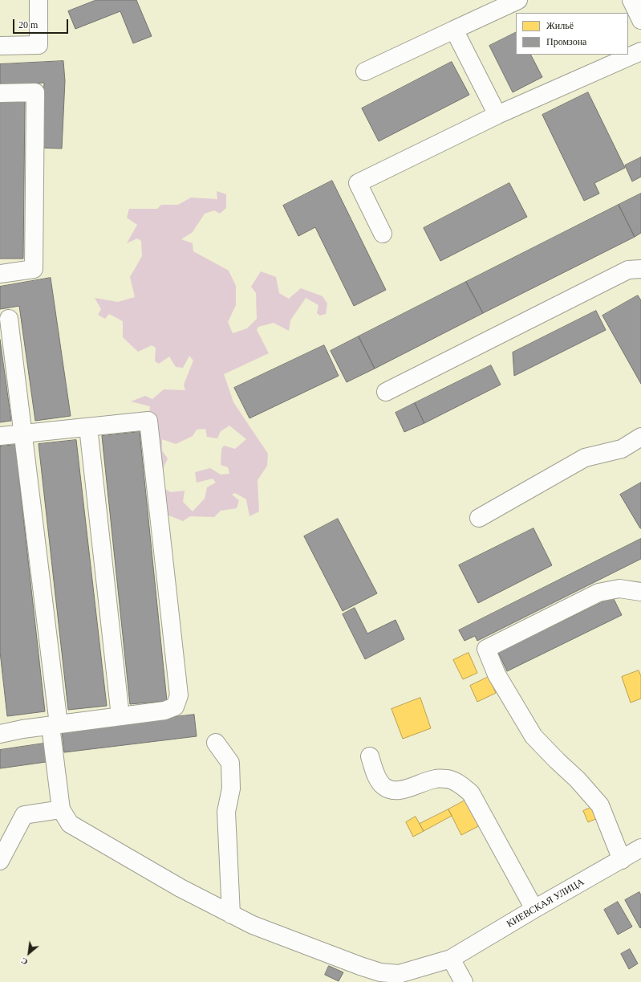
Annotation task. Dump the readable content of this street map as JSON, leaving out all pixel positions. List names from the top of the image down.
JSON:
{
  "streets": {
    "street": ["КИЕВСКАЯ УЛИЦА"]
  },
  "legend": ["Жильё", "Промзона"],
  "scale_bar": "20 m",
  "north": "bottom left"
}
